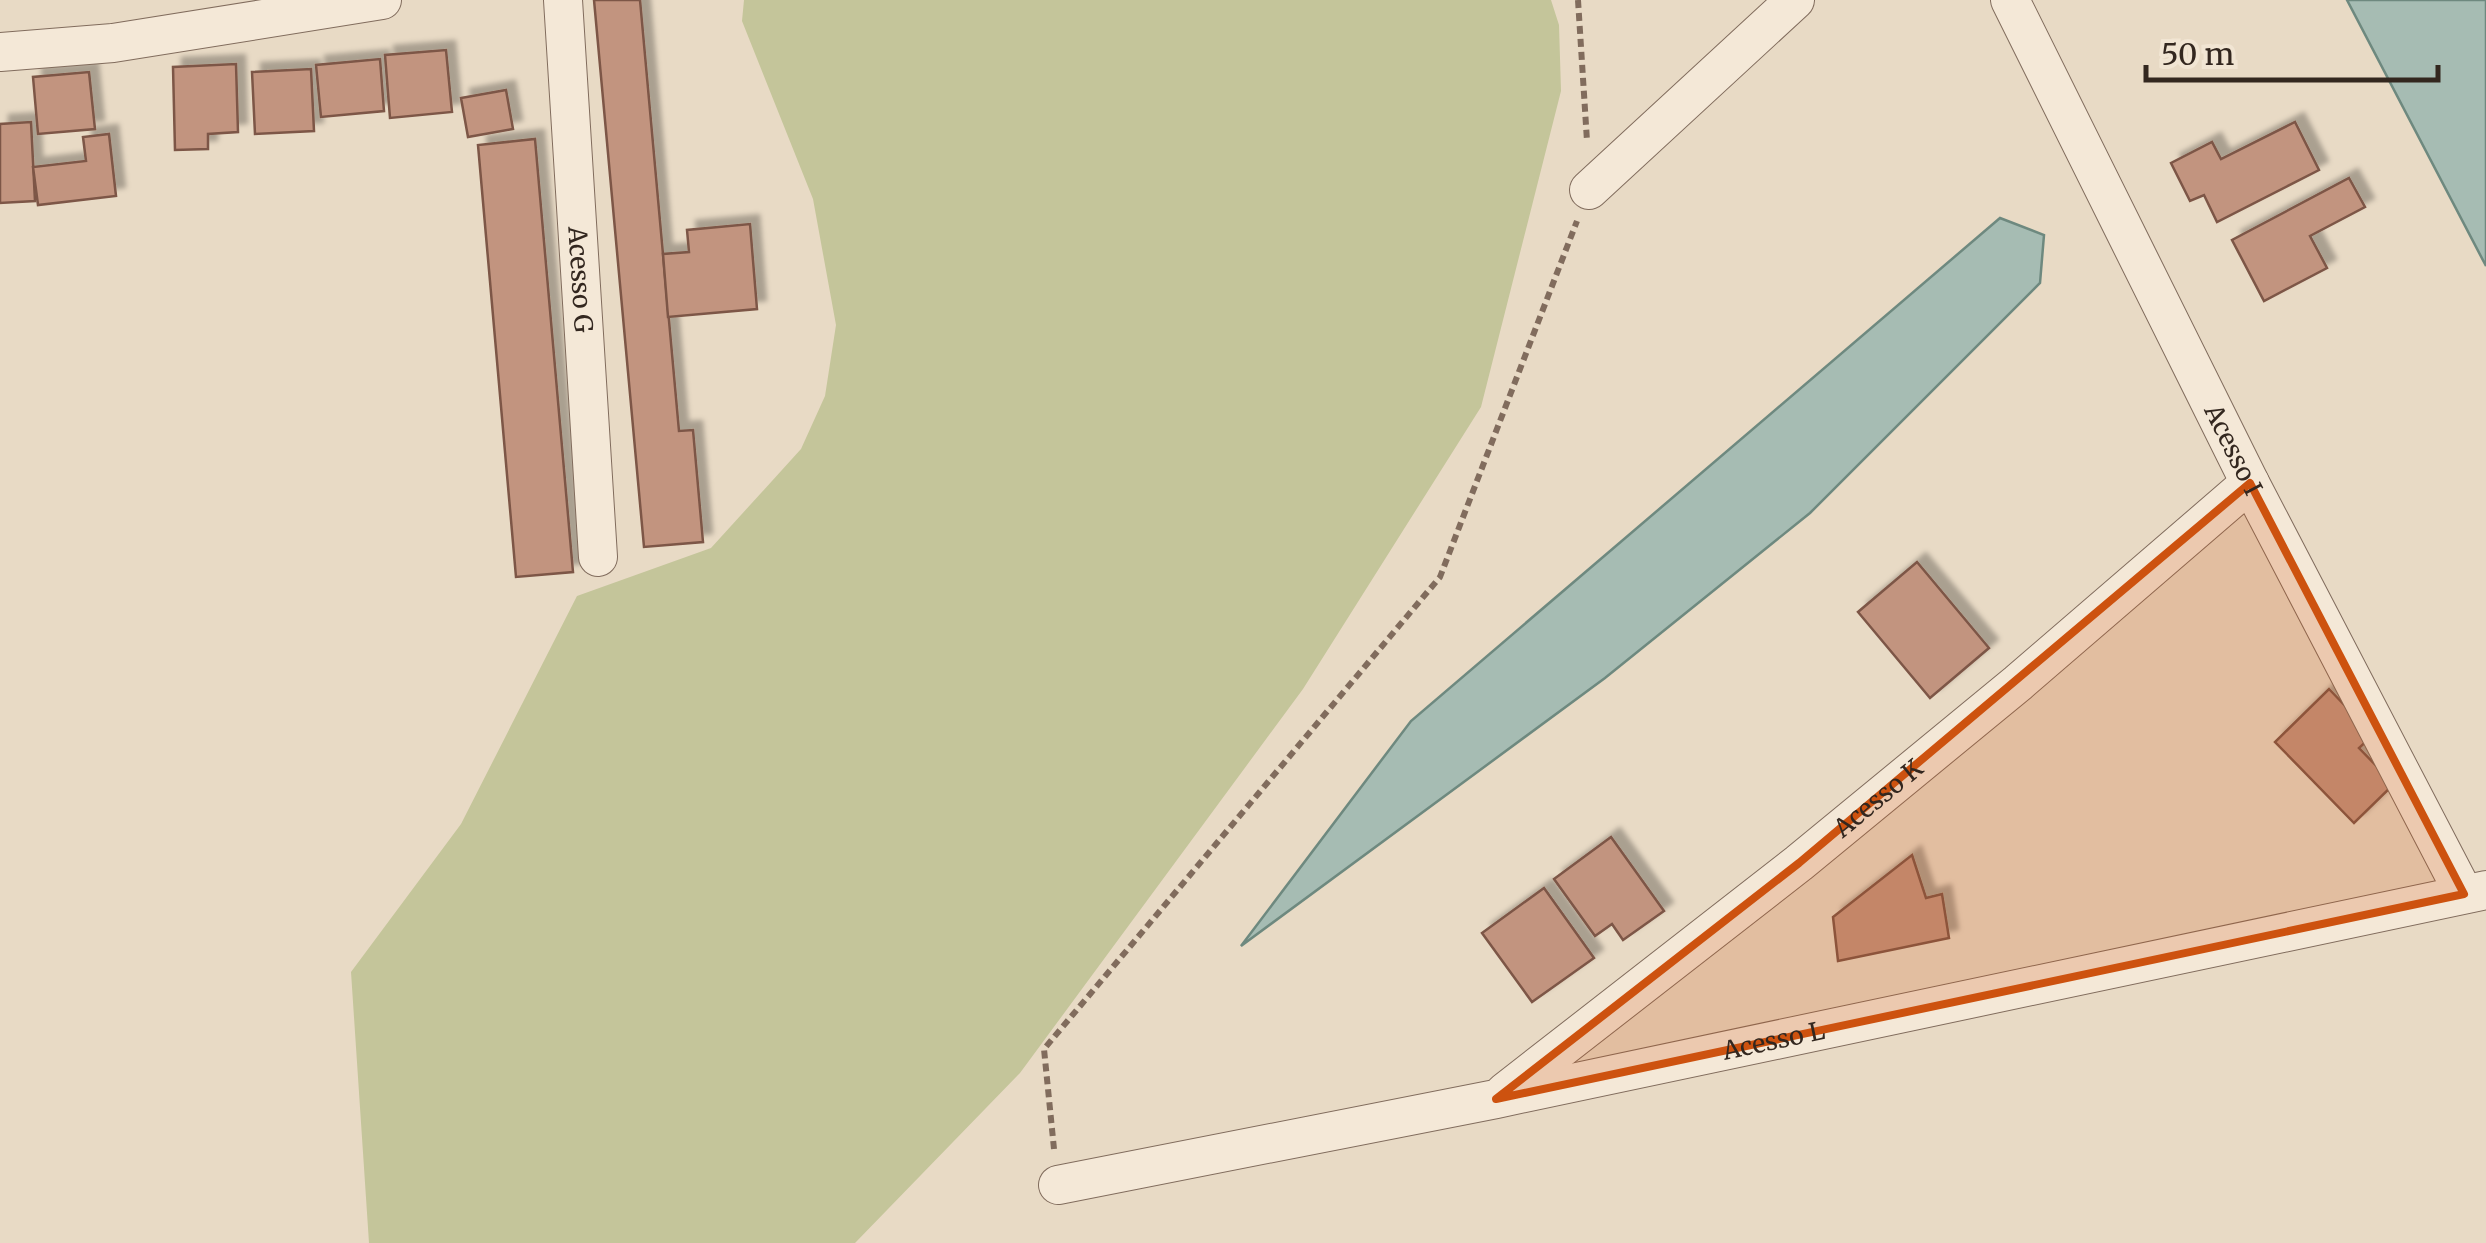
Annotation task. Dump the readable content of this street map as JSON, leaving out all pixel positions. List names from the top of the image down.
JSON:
{
  "streets": {
    "street": [
      "Acesso G",
      "Acesso I",
      "Acesso K",
      "Acesso L"
    ]
  },
  "crossings": [
    ["Acesso I", "Acesso K"],
    ["Acesso I", "Acesso L"],
    ["Acesso K", "Acesso L"]
  ],
  "scale_bar": "50 m"
}
